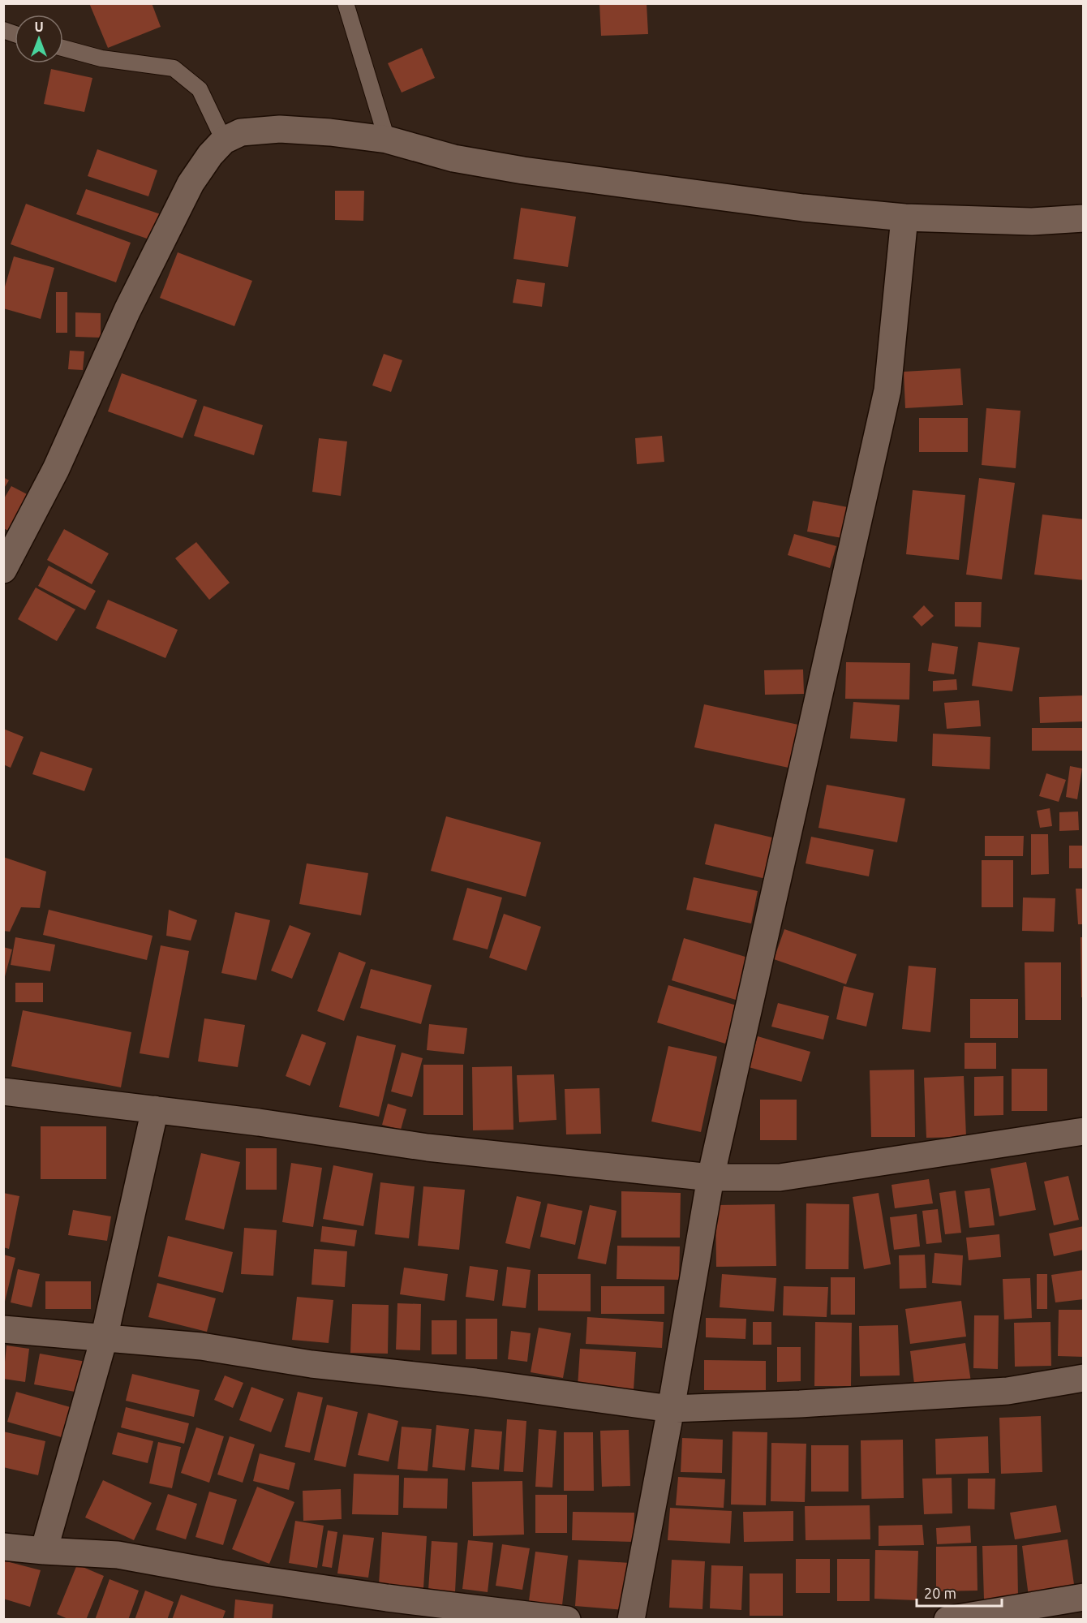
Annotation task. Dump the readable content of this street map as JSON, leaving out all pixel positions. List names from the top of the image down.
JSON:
{
  "scale_bar": "20 m",
  "north": "top"
}
